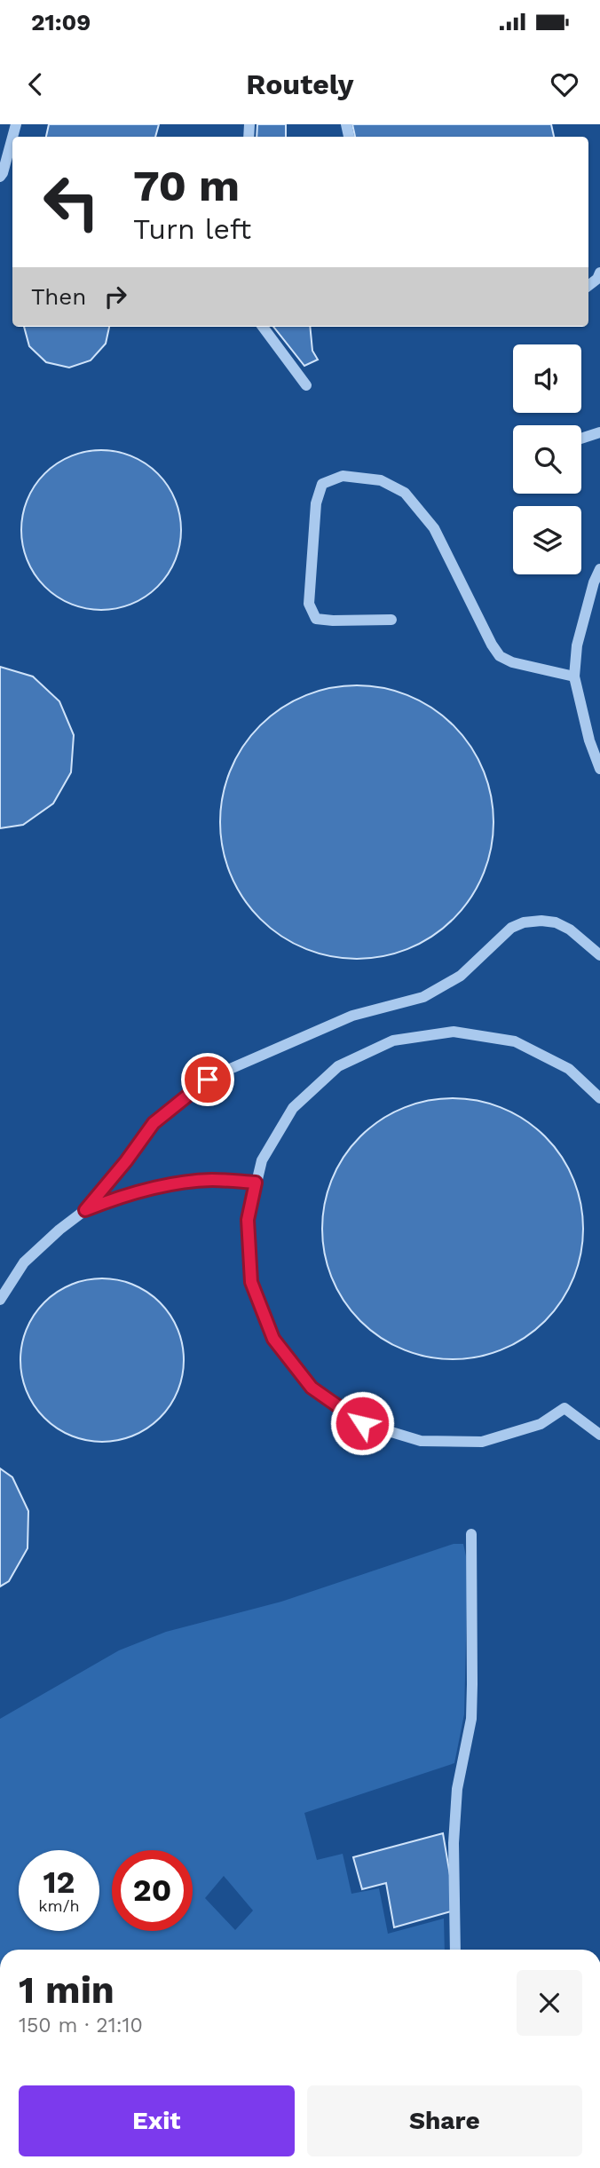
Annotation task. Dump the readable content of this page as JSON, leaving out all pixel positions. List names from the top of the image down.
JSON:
{
  "page": {
    "status": "21:09",
    "header": "Routely",
    "turn": ["70 m", "Turn left"],
    "then": "Then",
    "speed": "12 km/h",
    "limit": "20",
    "heading": ["1 min", "150 m · 21:10"],
    "buttons": ["Exit", "Share"]
  }
}
